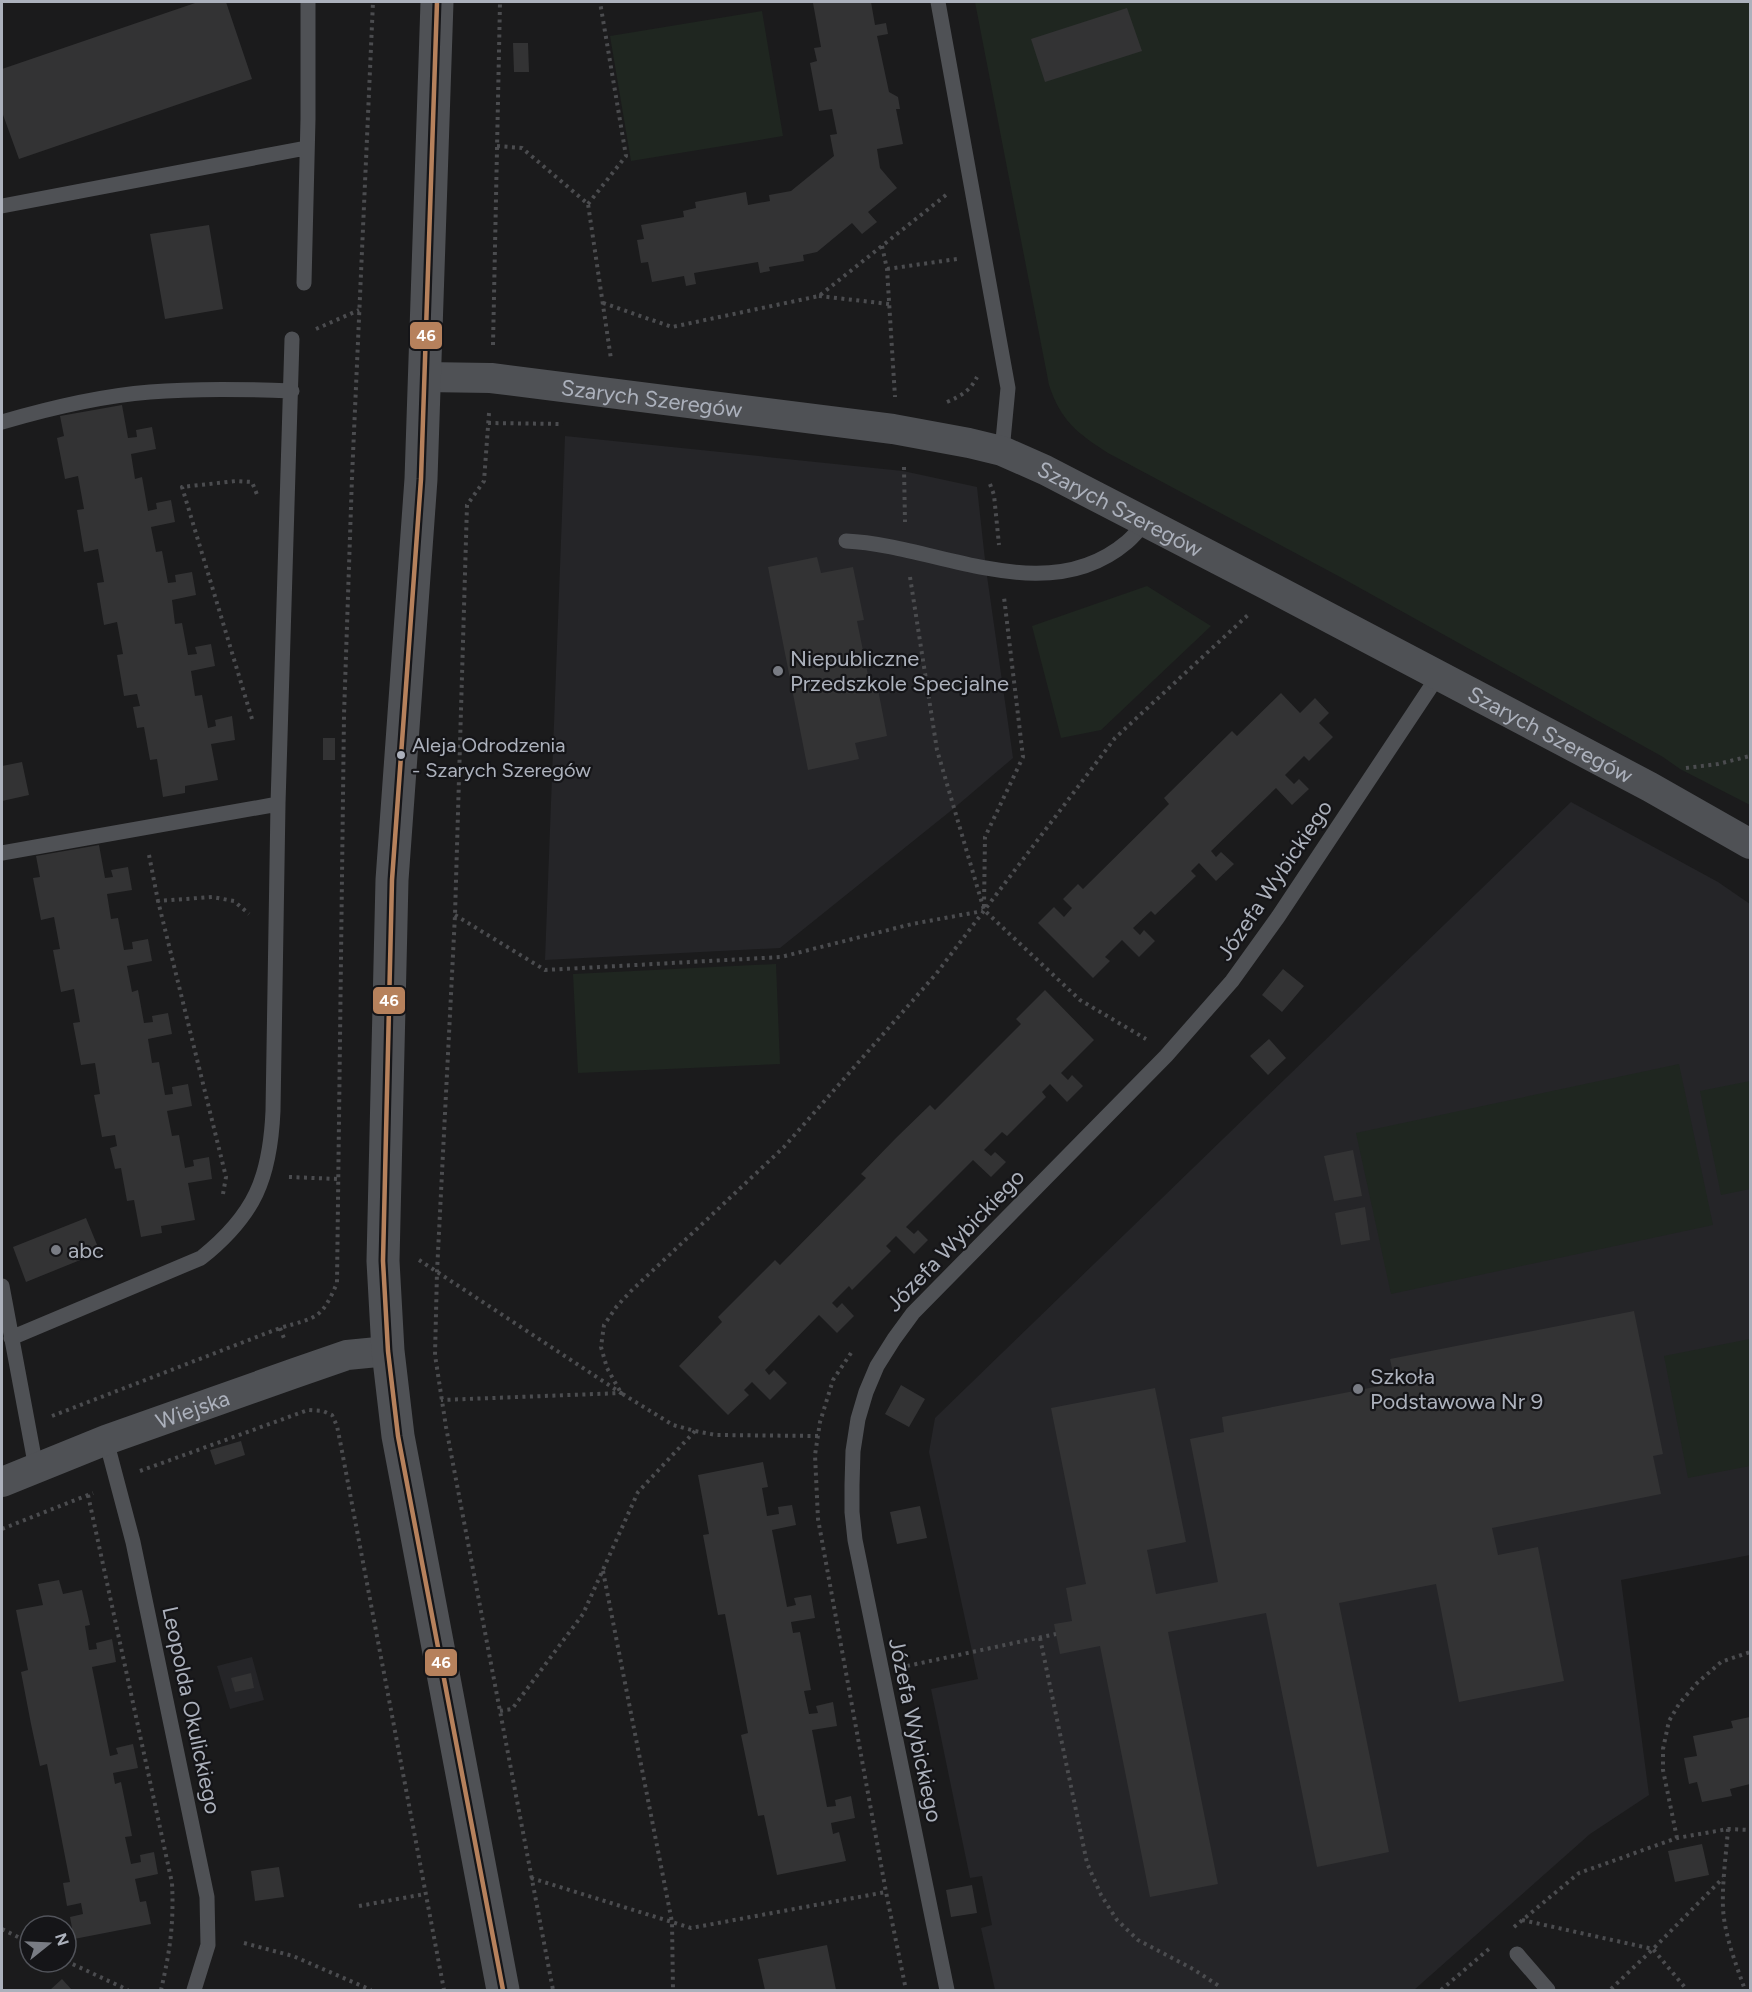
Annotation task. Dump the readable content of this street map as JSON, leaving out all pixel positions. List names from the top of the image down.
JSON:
{
  "streets": {
    "street": ["Szarych Szeregów", "Wiejska"],
    "lane": ["Józefa Wybickiego", "Leopolda Okulickiego"]
  },
  "crossings": [
    ["Szarych Szeregów", "Józefa Wybickiego"],
    ["Wiejska", "Leopolda Okulickiego"]
  ],
  "places": [
    "Niepubliczne Przedszkole Specjalne",
    "Aleja Odrodzenia - Szarych Szeregów",
    "abc",
    "Szkoła Podstawowa Nr 9"
  ],
  "lines": ["transit line 46"],
  "north": "right"
}
